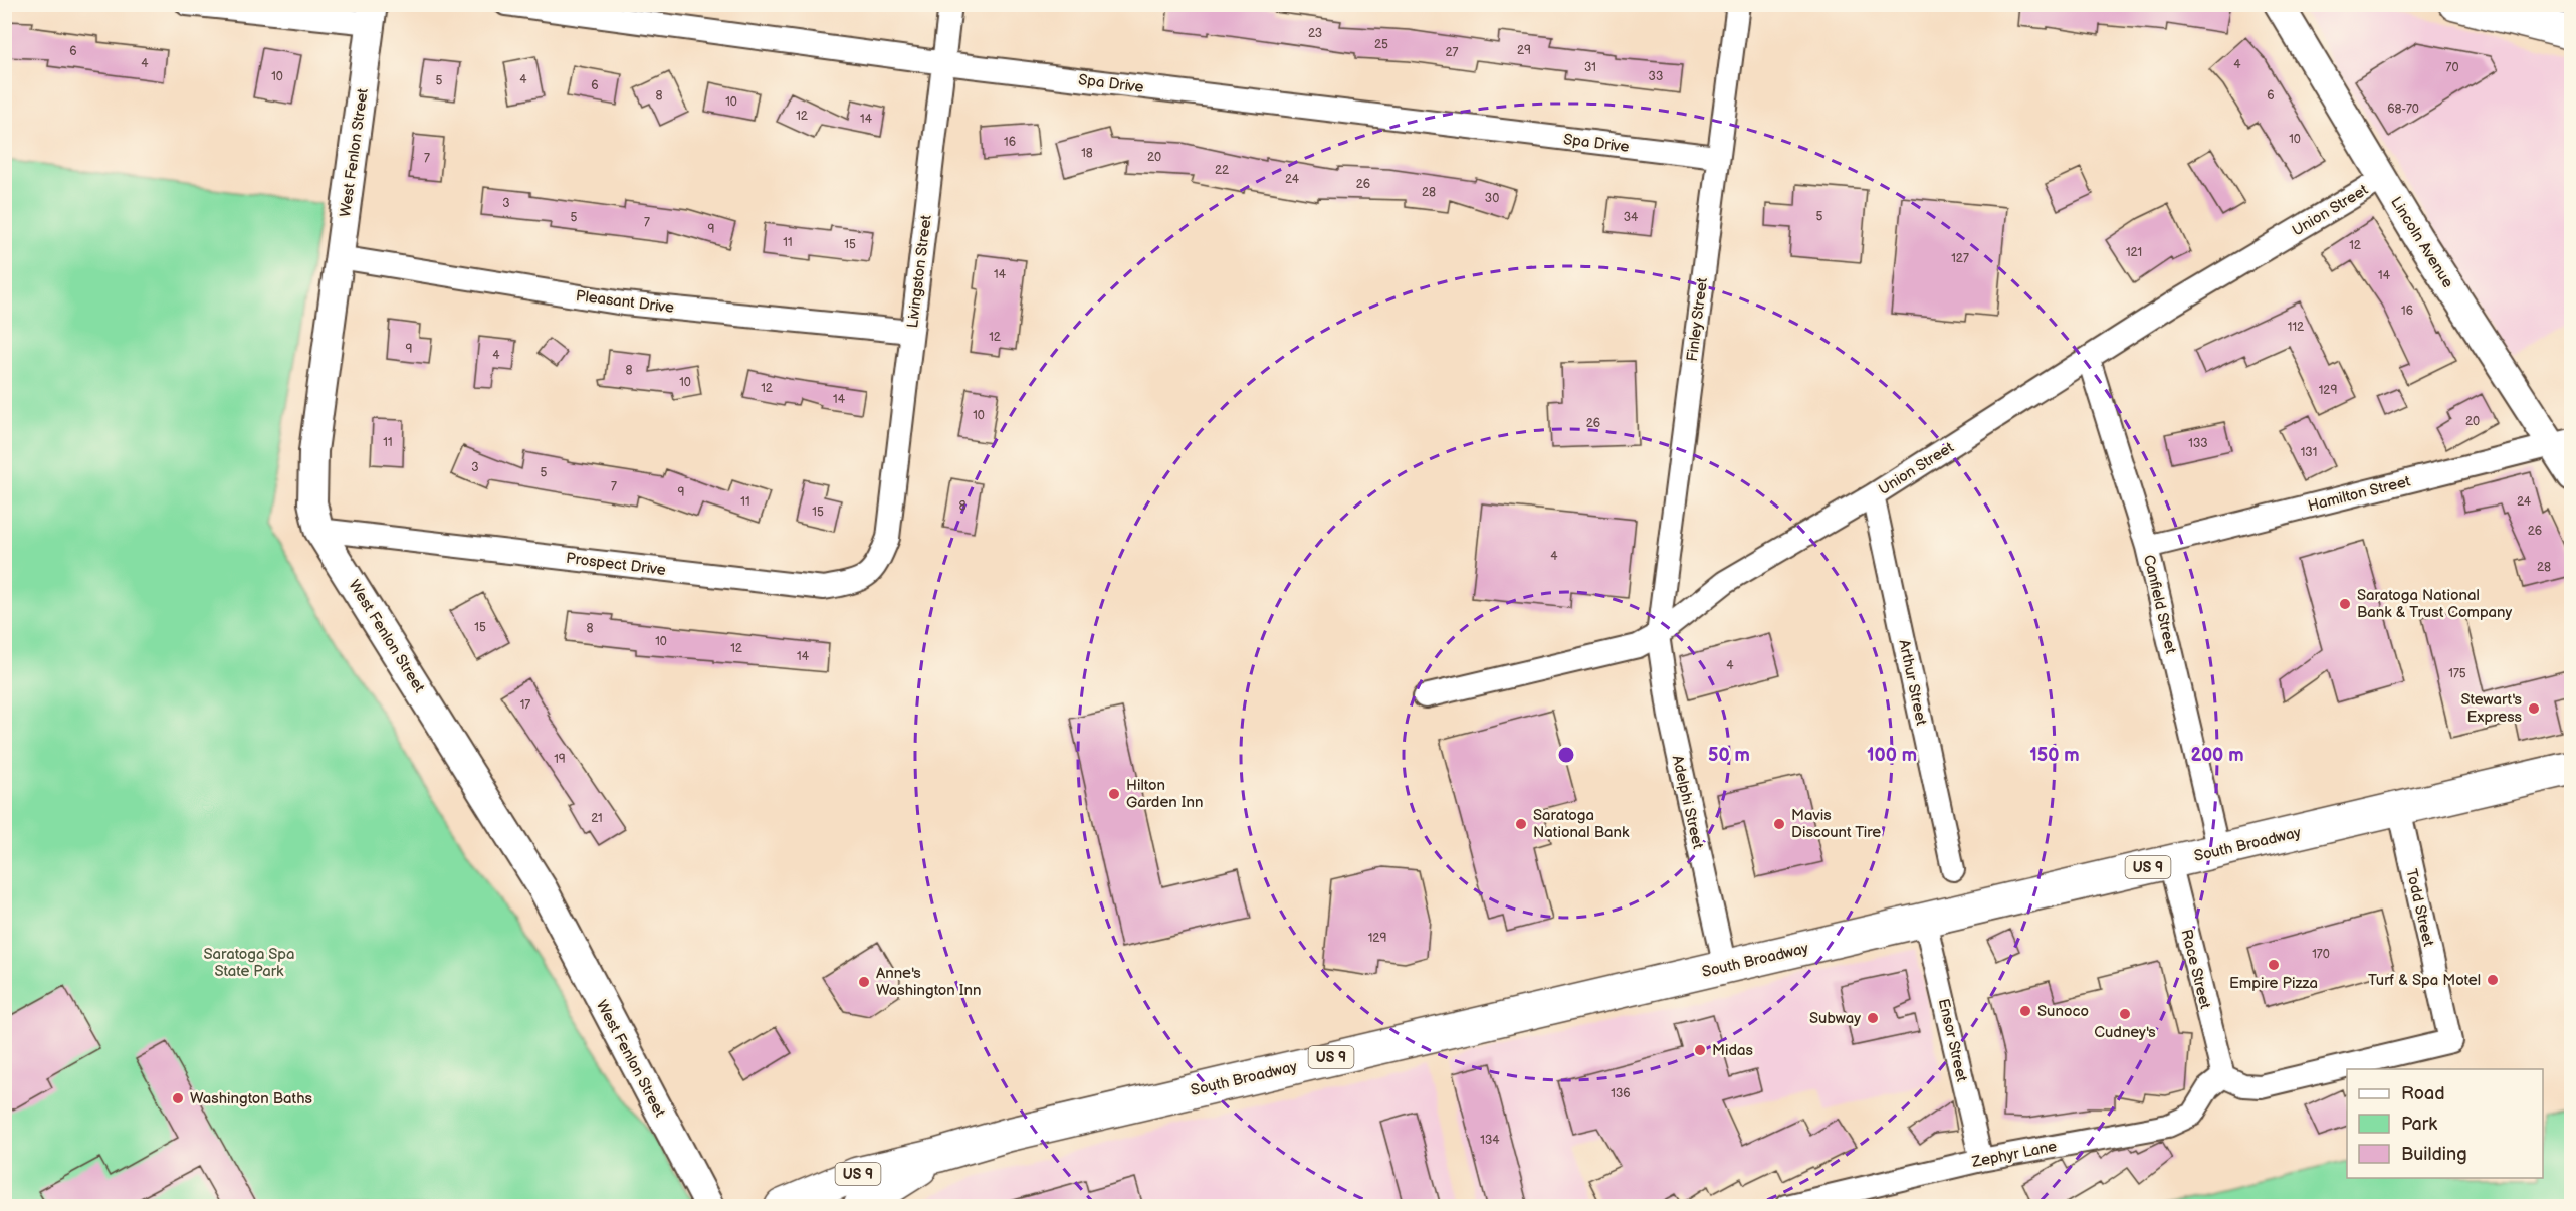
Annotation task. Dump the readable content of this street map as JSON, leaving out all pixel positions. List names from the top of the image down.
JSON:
{
  "streets": {
    "main road": ["South Broadway", "US 9"],
    "street": [
      "Spa Drive",
      "West Fenlon Street",
      "Union Street",
      "Lincoln Avenue",
      "Livingston Street",
      "Pleasant Drive",
      "Finley Street",
      "Hamilton Street",
      "Prospect Drive",
      "Canfield Street",
      "Arthur Street",
      "Adelphi Street",
      "Todd Street",
      "Race Street",
      "Ensor Street",
      "Zephyr Lane"
    ]
  },
  "crossings": [
    ["Spa Drive", "Livingston Street"],
    ["Spa Drive", "Finley Street"],
    ["West Fenlon Street", "Pleasant Drive"],
    ["West Fenlon Street", "Prospect Drive"],
    ["Union Street", "Lincoln Avenue"],
    ["Union Street", "Finley Street"],
    ["Union Street", "Canfield Street"],
    ["Union Street", "Arthur Street"],
    ["Union Street", "Adelphi Street"],
    ["Lincoln Avenue", "Hamilton Street"],
    ["Livingston Street", "Pleasant Drive"],
    ["Livingston Street", "Prospect Drive"],
    ["Finley Street", "Adelphi Street"],
    ["Hamilton Street", "Canfield Street"],
    ["Canfield Street", "South Broadway"],
    ["Adelphi Street", "South Broadway"],
    ["South Broadway", "Todd Street"],
    ["South Broadway", "Race Street"],
    ["South Broadway", "Ensor Street"],
    ["Todd Street", "Race Street"],
    ["Todd Street", "Zephyr Lane"],
    ["Race Street", "Zephyr Lane"],
    ["Ensor Street", "Zephyr Lane"]
  ],
  "parks": ["Saratoga Spa State Park"],
  "places": [
    "Saratoga National Bank & Trust Company",
    "Stewart's Express",
    "Hilton Garden Inn",
    "Saratoga National Bank",
    "Mavis Discount Tire",
    "Empire Pizza",
    "Turf & Spa Motel",
    "Anne's Washington Inn",
    "Sunoco",
    "Cudney's",
    "Subway",
    "Midas",
    "Washington Baths"
  ],
  "house_numbers": [
    "23",
    "25",
    "29",
    "6",
    "27",
    "4",
    "4",
    "31",
    "70",
    "10",
    "33",
    "4",
    "5",
    "6",
    "8",
    "6",
    "10",
    "68-70",
    "12",
    "14",
    "10",
    "16",
    "18",
    "20",
    "7",
    "22",
    "24",
    "26",
    "28",
    "30",
    "3",
    "5",
    "5",
    "34",
    "7",
    "9",
    "11",
    "15",
    "12",
    "121",
    "127",
    "14",
    "14",
    "16",
    "112",
    "12",
    "9",
    "4",
    "8",
    "10",
    "12",
    "129",
    "14",
    "10",
    "20",
    "26",
    "11",
    "133",
    "131",
    "3",
    "5",
    "7",
    "9",
    "11",
    "24",
    "8",
    "15",
    "26",
    "4",
    "28",
    "15",
    "8",
    "10",
    "12",
    "14",
    "4",
    "175",
    "17",
    "19",
    "21",
    "129",
    "170",
    "136",
    "134"
  ],
  "legend": ["Road", "Park", "Building"],
  "rings": [
    "50 m",
    "100 m",
    "150 m",
    "200 m"
  ]
}
